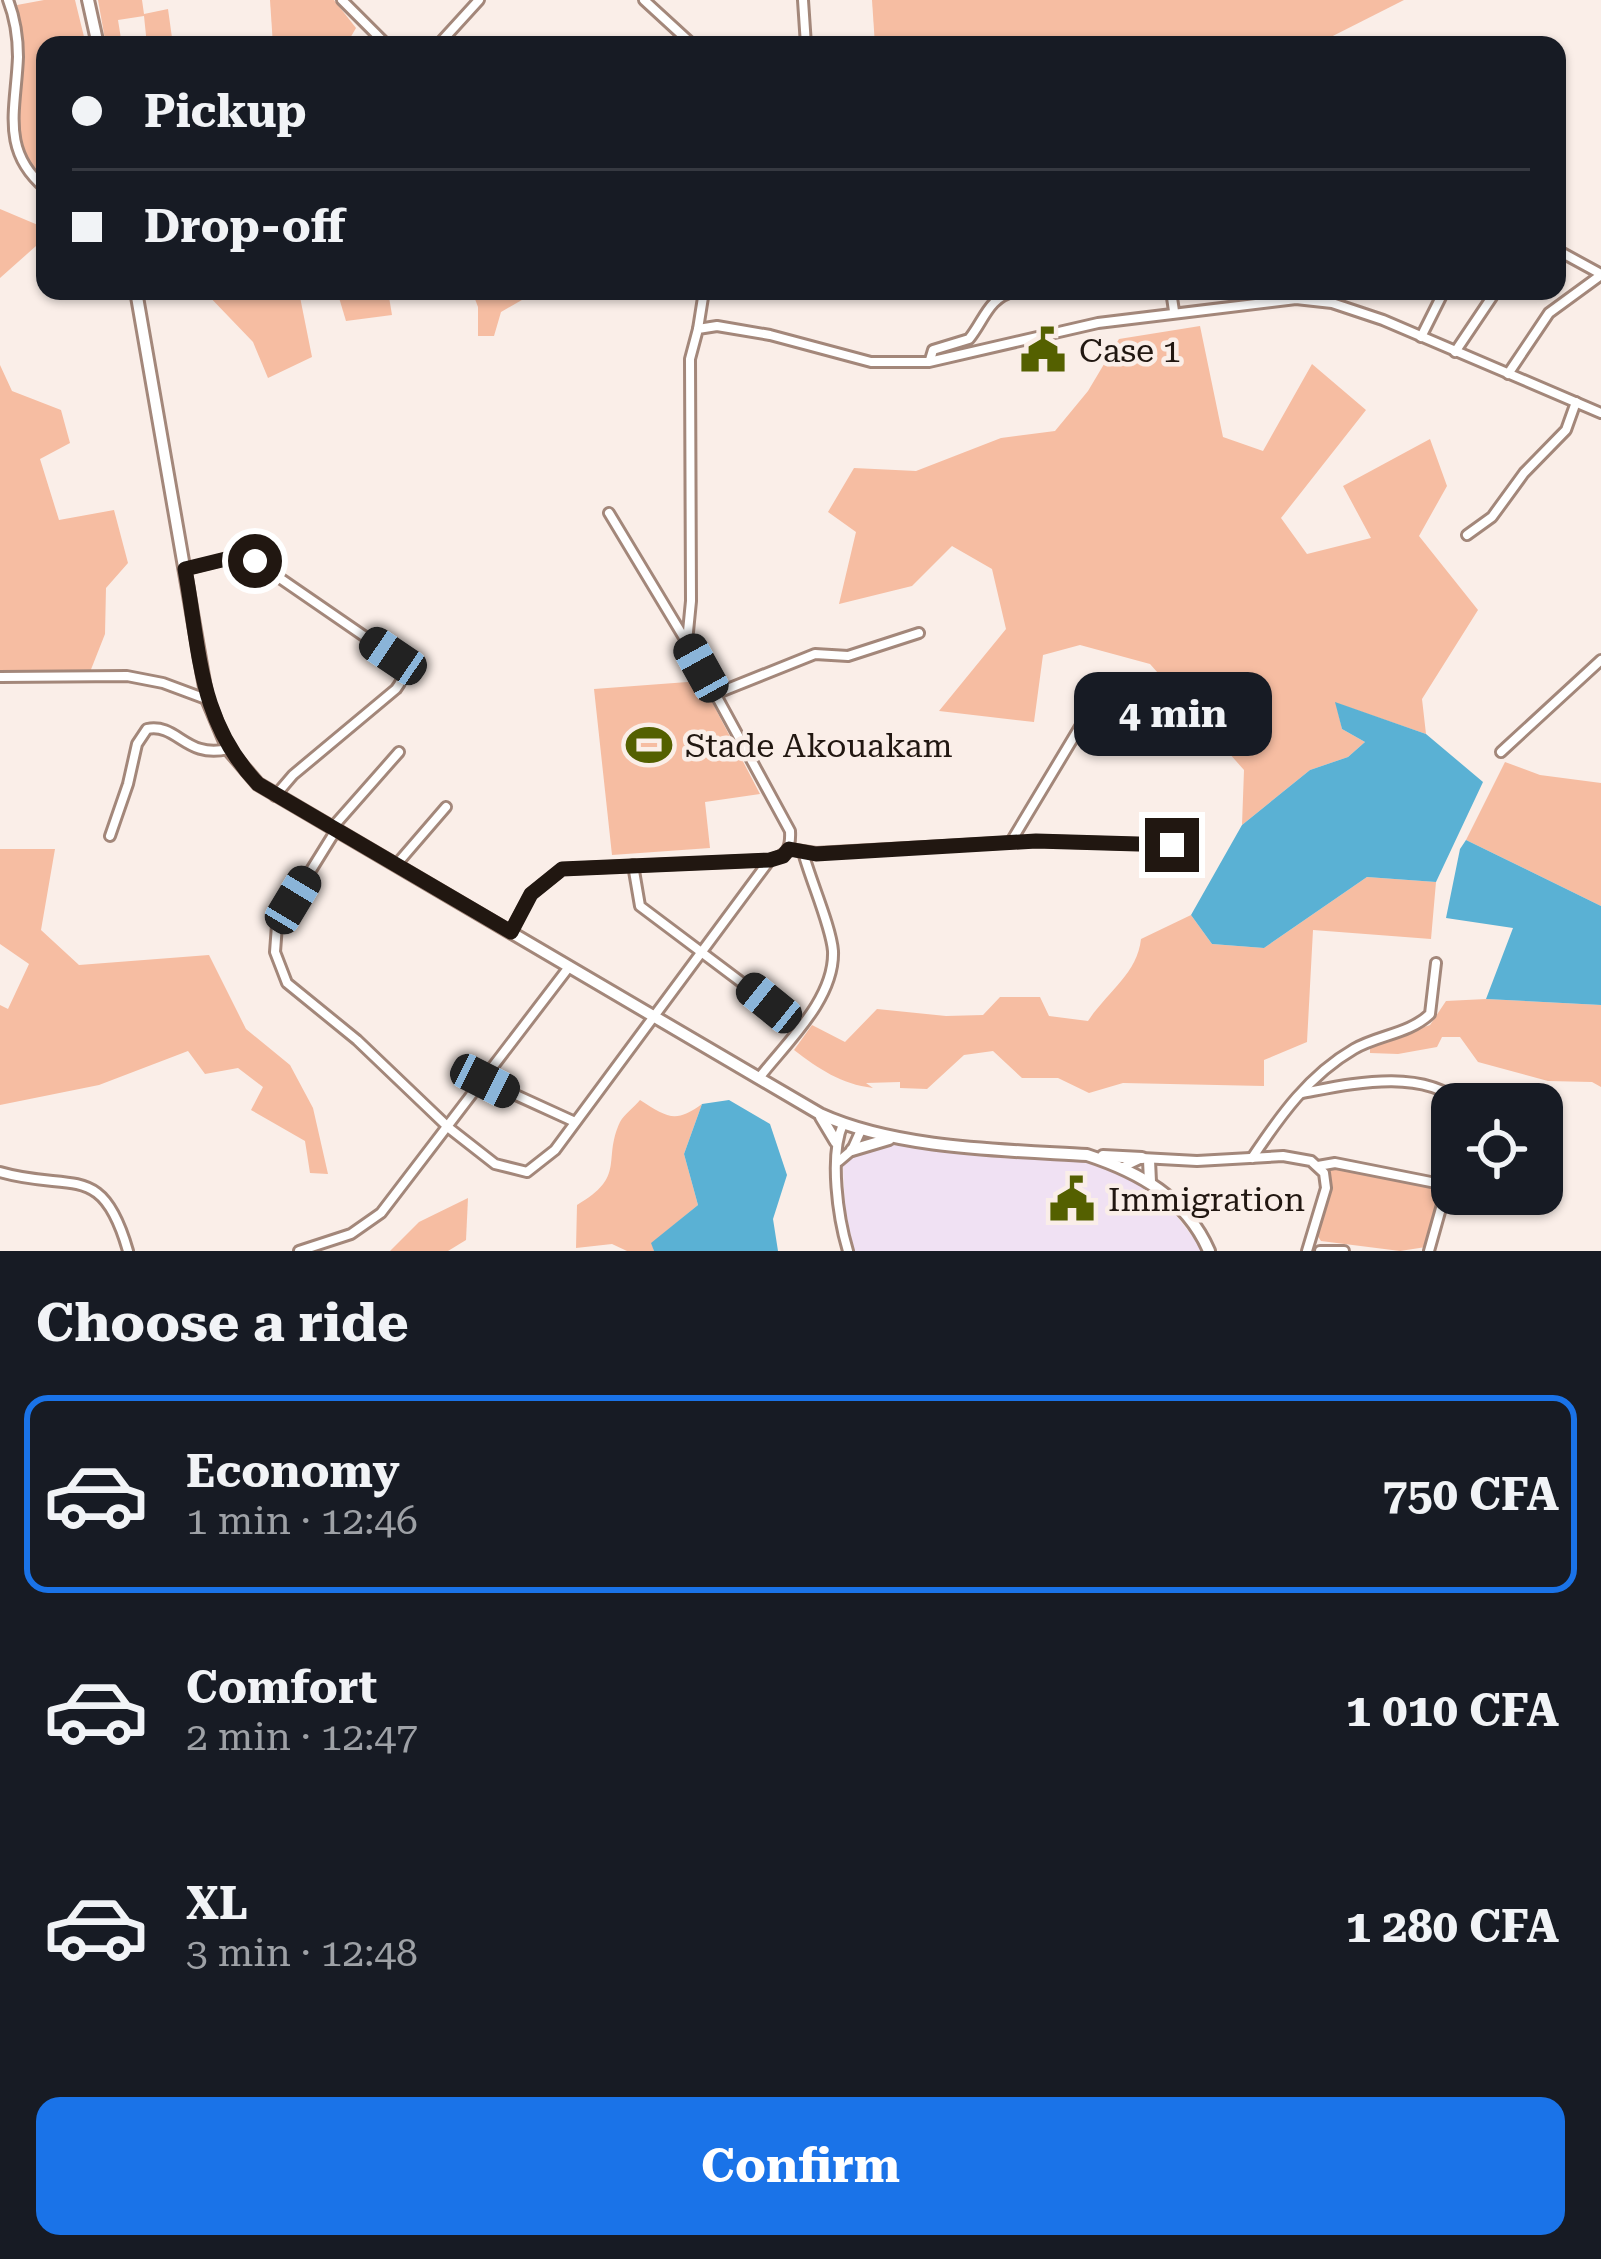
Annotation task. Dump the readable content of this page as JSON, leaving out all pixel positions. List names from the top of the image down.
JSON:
{
  "places": {
    "public building": ["Case 1", "Immigration"],
    "sports": ["Stade Akouakam"]
  },
  "page": {
    "banner": ["Pickup", "Drop-off"],
    "bubble": "4 min",
    "heading": "Choose a ride",
    "list": [
      {
        "name": "Economy",
        "note": "1 min · 12:46",
        "value": "750 CFA"
      },
      {
        "name": "Comfort",
        "note": "2 min · 12:47",
        "value": "1 010 CFA"
      },
      {
        "name": "XL",
        "note": "3 min · 12:48",
        "value": "1 280 CFA"
      }
    ],
    "buttons": "Confirm"
  }
}
